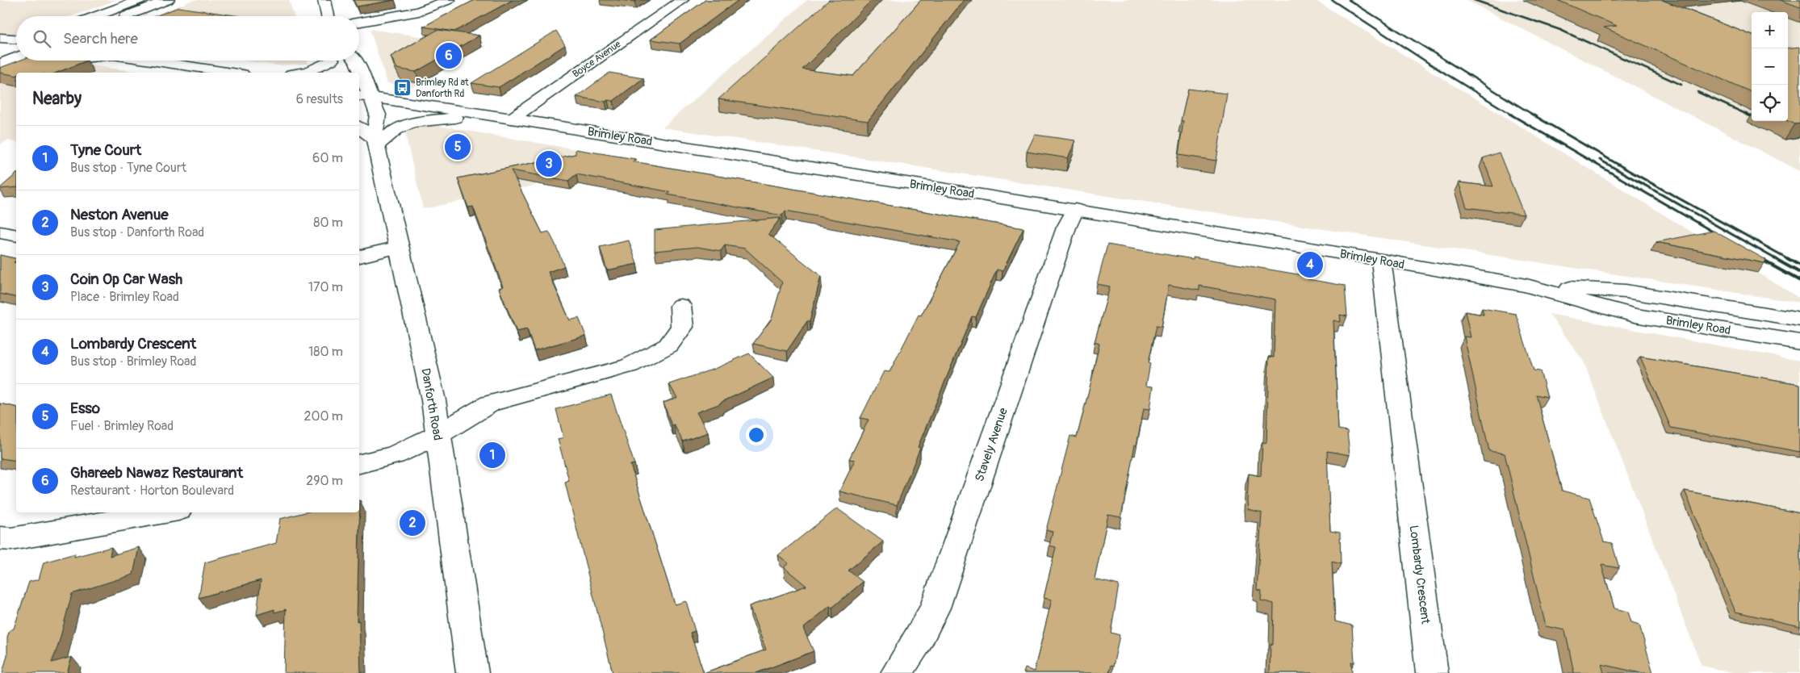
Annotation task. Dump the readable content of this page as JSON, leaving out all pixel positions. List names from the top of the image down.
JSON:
{
  "streets": {
    "main road": [
      "Boyce Avenue",
      "Brimley Road",
      "Danforth Road",
      "Stavely Avenue",
      "Lombardy Crescent"
    ]
  },
  "crossings": [
    ["Boyce Avenue", "Brimley Road"],
    ["Brimley Road", "Danforth Road"],
    ["Brimley Road", "Stavely Avenue"],
    ["Brimley Road", "Lombardy Crescent"]
  ],
  "places": {
    "bus stop": ["Brimley Rd at Danforth Rd"]
  },
  "page": {
    "map_buttons": ["+", "−"],
    "search": "Search here",
    "pins": [
      "6",
      "5",
      "3",
      "4",
      "1",
      "2"
    ],
    "heading": ["Nearby", "6 results"],
    "list": [
      {
        "mark": "1",
        "name": "Tyne Court",
        "note": "Bus stop · Tyne Court",
        "value": "60 m"
      },
      {
        "mark": "2",
        "name": "Neston Avenue",
        "note": "Bus stop · Danforth Road",
        "value": "80 m"
      },
      {
        "mark": "3",
        "name": "Coin Op Car Wash",
        "note": "Place · Brimley Road",
        "value": "170 m"
      },
      {
        "mark": "4",
        "name": "Lombardy Crescent",
        "note": "Bus stop · Brimley Road",
        "value": "180 m"
      },
      {
        "mark": "5",
        "name": "Esso",
        "note": "Fuel · Brimley Road",
        "value": "200 m"
      },
      {
        "mark": "6",
        "name": "Ghareeb Nawaz Restaurant",
        "note": "Restaurant · Horton Boulevard",
        "value": "290 m"
      }
    ]
  }
}
